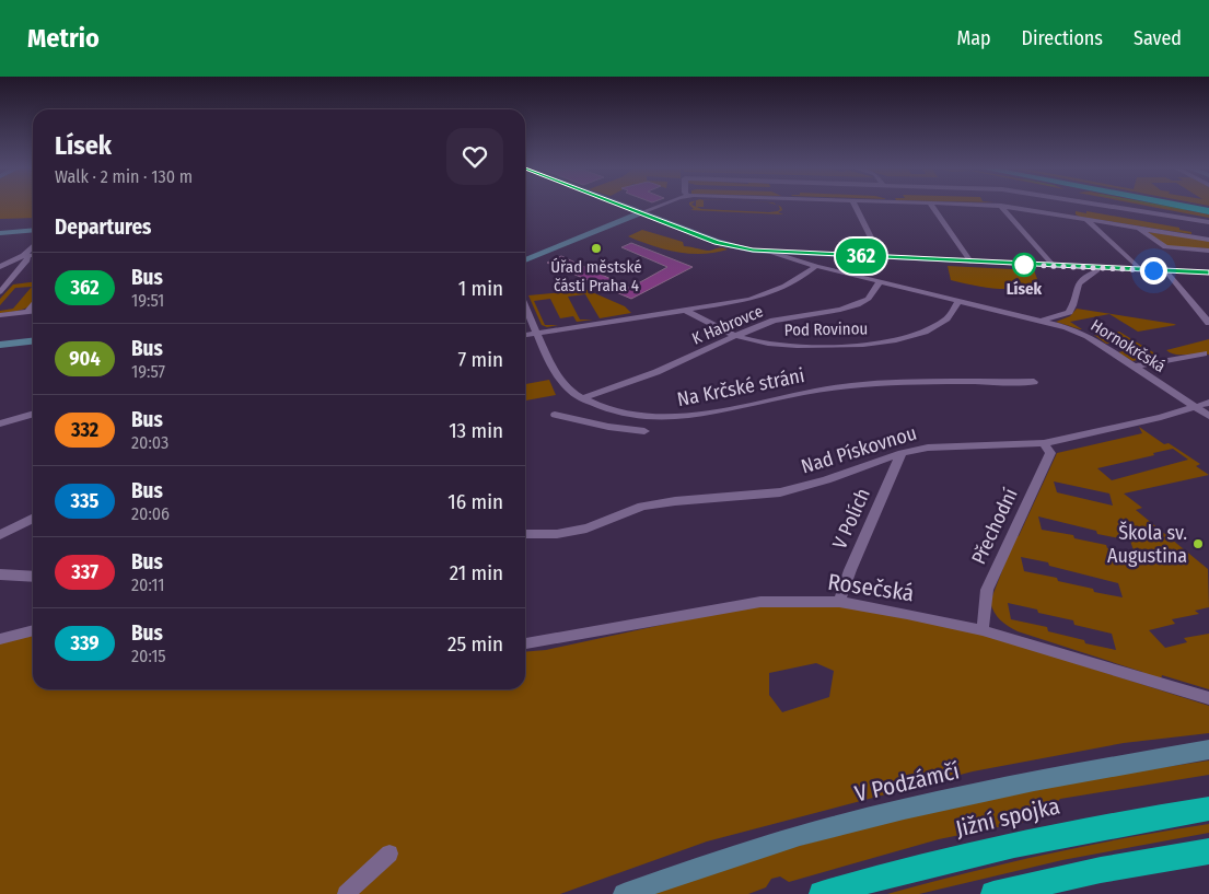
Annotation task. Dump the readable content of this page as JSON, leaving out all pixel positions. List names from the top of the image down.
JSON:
{
  "streets": {
    "highway": ["Jižní spojka"],
    "street": [
      "K Habrovce",
      "Pod Rovinou",
      "Hornokrčská",
      "Na Krčské stráni",
      "Nad Pískovnou",
      "V Polích",
      "Přechodní",
      "Rosečská",
      "V Podzámčí"
    ]
  },
  "crossings": [
    ["K Habrovce", "Pod Rovinou"],
    ["K Habrovce", "Hornokrčská"],
    ["K Habrovce", "Na Krčské stráni"],
    ["Pod Rovinou", "Hornokrčská"],
    ["Hornokrčská", "Nad Pískovnou"],
    ["Nad Pískovnou", "V Polích"],
    ["Nad Pískovnou", "Přechodní"],
    ["V Polích", "Rosečská"],
    ["Přechodní", "Rosečská"]
  ],
  "places": ["Úřad městské části Praha 4", "Lísek", "Škola sv. Augustina"],
  "lines": ["bus line 362"],
  "page": {
    "header": "Metrio",
    "nav": ["Map", "Directions", "Saved"],
    "on_map": "362",
    "heading": [
      ["Lísek", "Walk · 2 min · 130 m"],
      "Departures"
    ],
    "list": [
      {
        "mark": "362",
        "name": "Bus",
        "note": "19:51",
        "value": "1 min"
      },
      {
        "mark": "904",
        "name": "Bus",
        "note": "19:57",
        "value": "7 min"
      },
      {
        "mark": "332",
        "name": "Bus",
        "note": "20:03",
        "value": "13 min"
      },
      {
        "mark": "335",
        "name": "Bus",
        "note": "20:06",
        "value": "16 min"
      },
      {
        "mark": "337",
        "name": "Bus",
        "note": "20:11",
        "value": "21 min"
      },
      {
        "mark": "339",
        "name": "Bus",
        "note": "20:15",
        "value": "25 min"
      }
    ]
  }
}
